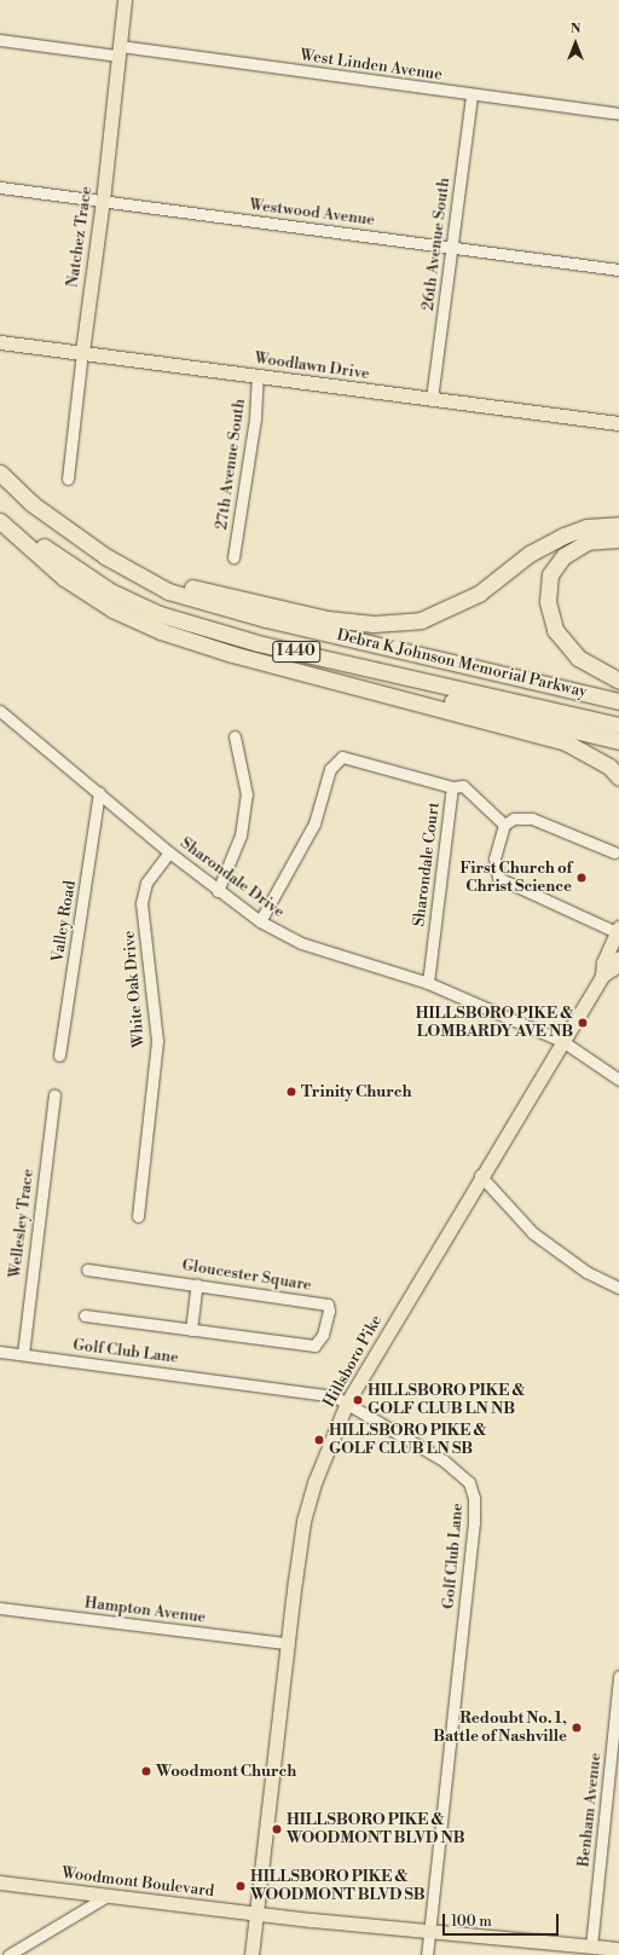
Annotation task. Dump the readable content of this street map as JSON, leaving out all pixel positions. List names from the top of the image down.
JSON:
{
  "streets": {
    "highway": ["I 440", "Debra K Johnson Memorial Parkway"],
    "main road": [
      "Natchez Trace",
      "Woodlawn Drive",
      "Hillsboro Pike",
      "Woodmont Boulevard"
    ],
    "street": [
      "West Linden Avenue",
      "Westwood Avenue",
      "26th Avenue South",
      "27th Avenue South",
      "Sharondale Court",
      "Sharondale Drive",
      "Valley Road",
      "White Oak Drive",
      "Wellesley Trace",
      "Gloucester Square",
      "Golf Club Lane",
      "Hampton Avenue",
      "Benham Avenue"
    ]
  },
  "crossings": [
    ["West Linden Avenue", "Natchez Trace"],
    ["West Linden Avenue", "26th Avenue South"],
    ["Westwood Avenue", "Natchez Trace"],
    ["Westwood Avenue", "26th Avenue South"],
    ["Natchez Trace", "Woodlawn Drive"],
    ["26th Avenue South", "Woodlawn Drive"],
    ["Woodlawn Drive", "27th Avenue South"],
    ["Sharondale Court", "Sharondale Drive"],
    ["Sharondale Drive", "Valley Road"],
    ["Sharondale Drive", "White Oak Drive"],
    ["Sharondale Drive", "Hillsboro Pike"],
    ["Wellesley Trace", "Golf Club Lane"],
    ["Golf Club Lane", "Hillsboro Pike"],
    ["Golf Club Lane", "Woodmont Boulevard"],
    ["Hillsboro Pike", "Hampton Avenue"],
    ["Hillsboro Pike", "Woodmont Boulevard"],
    ["Benham Avenue", "Woodmont Boulevard"]
  ],
  "places": [
    "First Church of Christ Science",
    "HILLSBORO PIKE & LOMBARDY AVE NB",
    "Trinity Church",
    "HILLSBORO PIKE & GOLF CLUB LN NB",
    "HILLSBORO PIKE & GOLF CLUB LN SB",
    "Redoubt No. 1, Battle of Nashville",
    "Woodmont Church",
    "HILLSBORO PIKE & WOODMONT BLVD NB",
    "HILLSBORO PIKE & WOODMONT BLVD SB"
  ],
  "scale_bar": "100 m",
  "north": "top"
}
